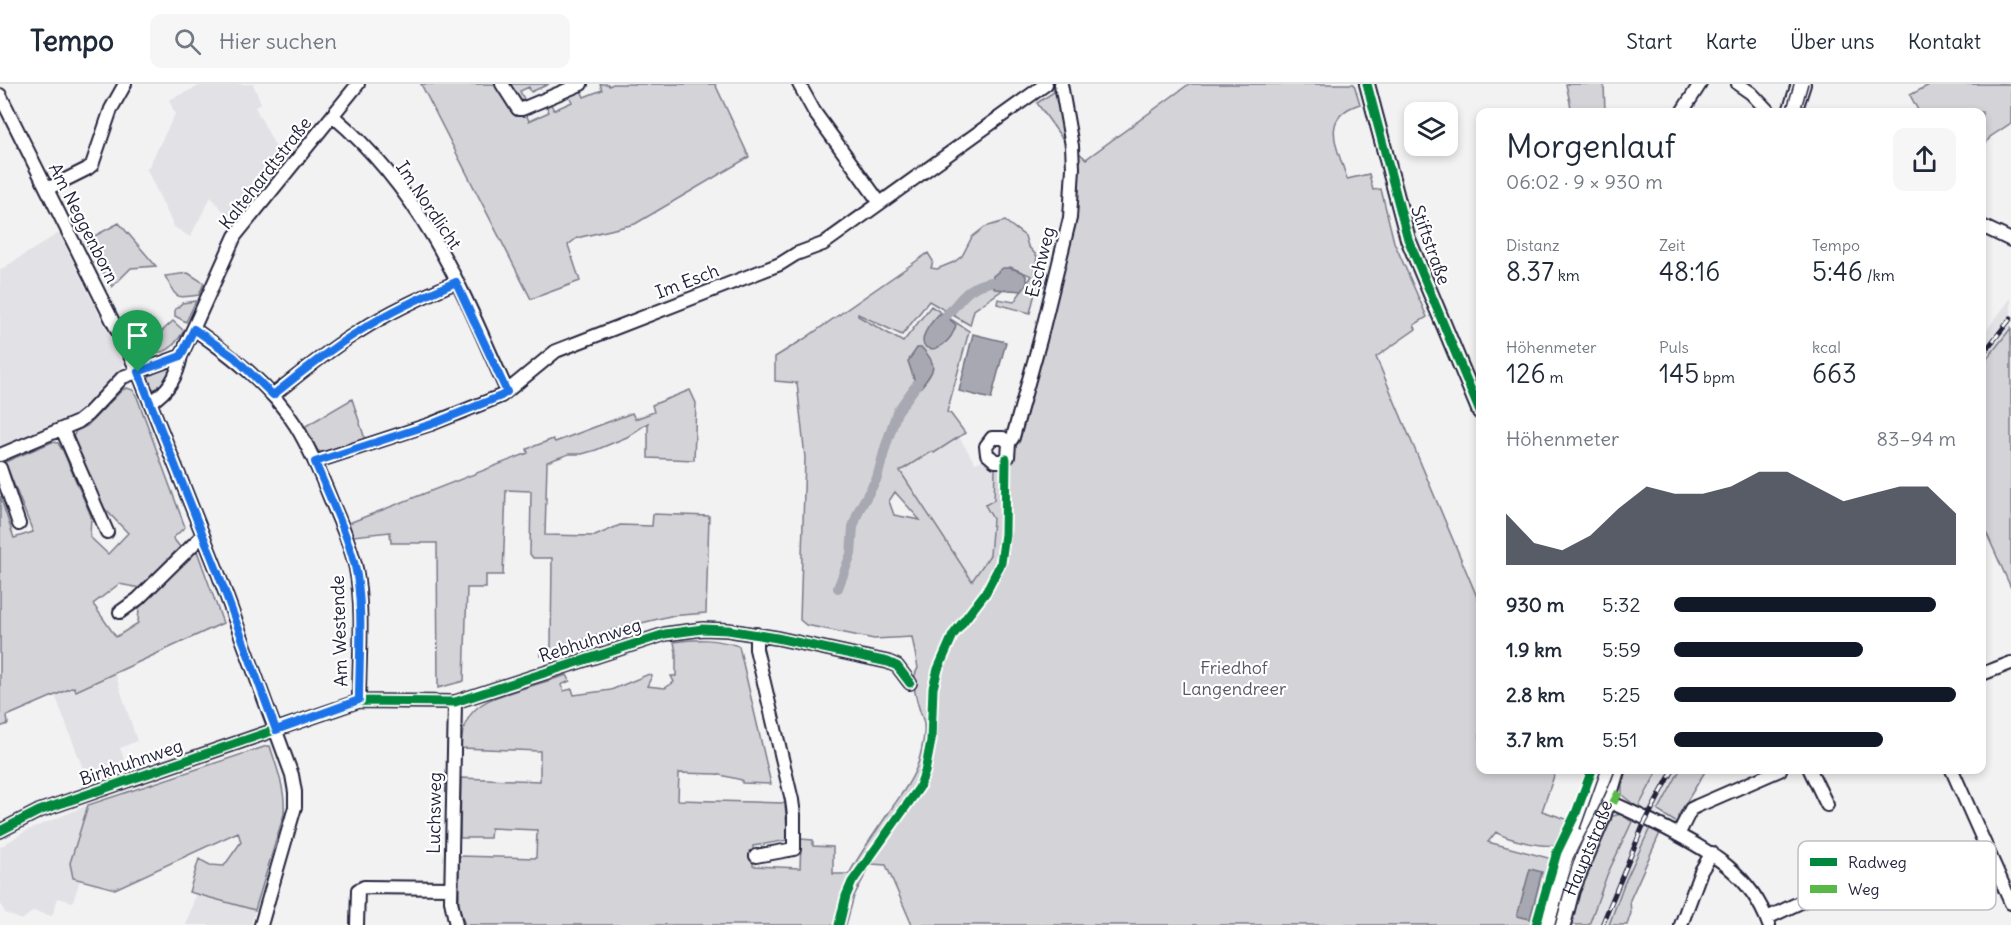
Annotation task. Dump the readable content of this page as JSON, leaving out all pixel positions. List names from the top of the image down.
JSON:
{
  "streets": {
    "main road": ["Hauptstraße"],
    "street": [
      "Kaltehardtstraße",
      "Im Nordlicht",
      "Am Neggenborn",
      "Stiftstraße",
      "Eschweg",
      "Im Esch",
      "Am Westende",
      "Rebhuhnweg",
      "Birkhuhnweg",
      "Luchsweg"
    ]
  },
  "crossings": [
    ["Kaltehardtstraße", "Im Nordlicht"],
    ["Kaltehardtstraße", "Am Neggenborn"],
    ["Kaltehardtstraße", "Am Westende"],
    ["Im Nordlicht", "Im Esch"],
    ["Am Neggenborn", "Rebhuhnweg"],
    ["Am Neggenborn", "Birkhuhnweg"],
    ["Im Esch", "Am Westende"],
    ["Am Westende", "Rebhuhnweg"],
    ["Rebhuhnweg", "Birkhuhnweg"],
    ["Rebhuhnweg", "Luchsweg"]
  ],
  "parks": ["Friedhof Langendreer"],
  "legend": ["Radweg", "Weg"],
  "page": {
    "header": "Tempo",
    "search": "Hier suchen",
    "nav": [
      "Start",
      "Karte",
      "Über uns",
      "Kontakt"
    ],
    "heading": ["Morgenlauf", "06:02 · 9 × 930 m"],
    "stats": [
      ["Distanz", "8.37 km"],
      ["Zeit", "48:16"],
      ["Tempo", "5:46 /km"],
      ["Höhenmeter", "126 m"],
      ["Puls", "145 bpm"],
      ["kcal", "663"]
    ],
    "chart": ["Höhenmeter", "83–94 m"],
    "list": [
      {
        "name": "930 m",
        "note": "5:32"
      },
      {
        "name": "1.9 km",
        "note": "5:59"
      },
      {
        "name": "2.8 km",
        "note": "5:25"
      },
      {
        "name": "3.7 km",
        "note": "5:51"
      }
    ]
  }
}
